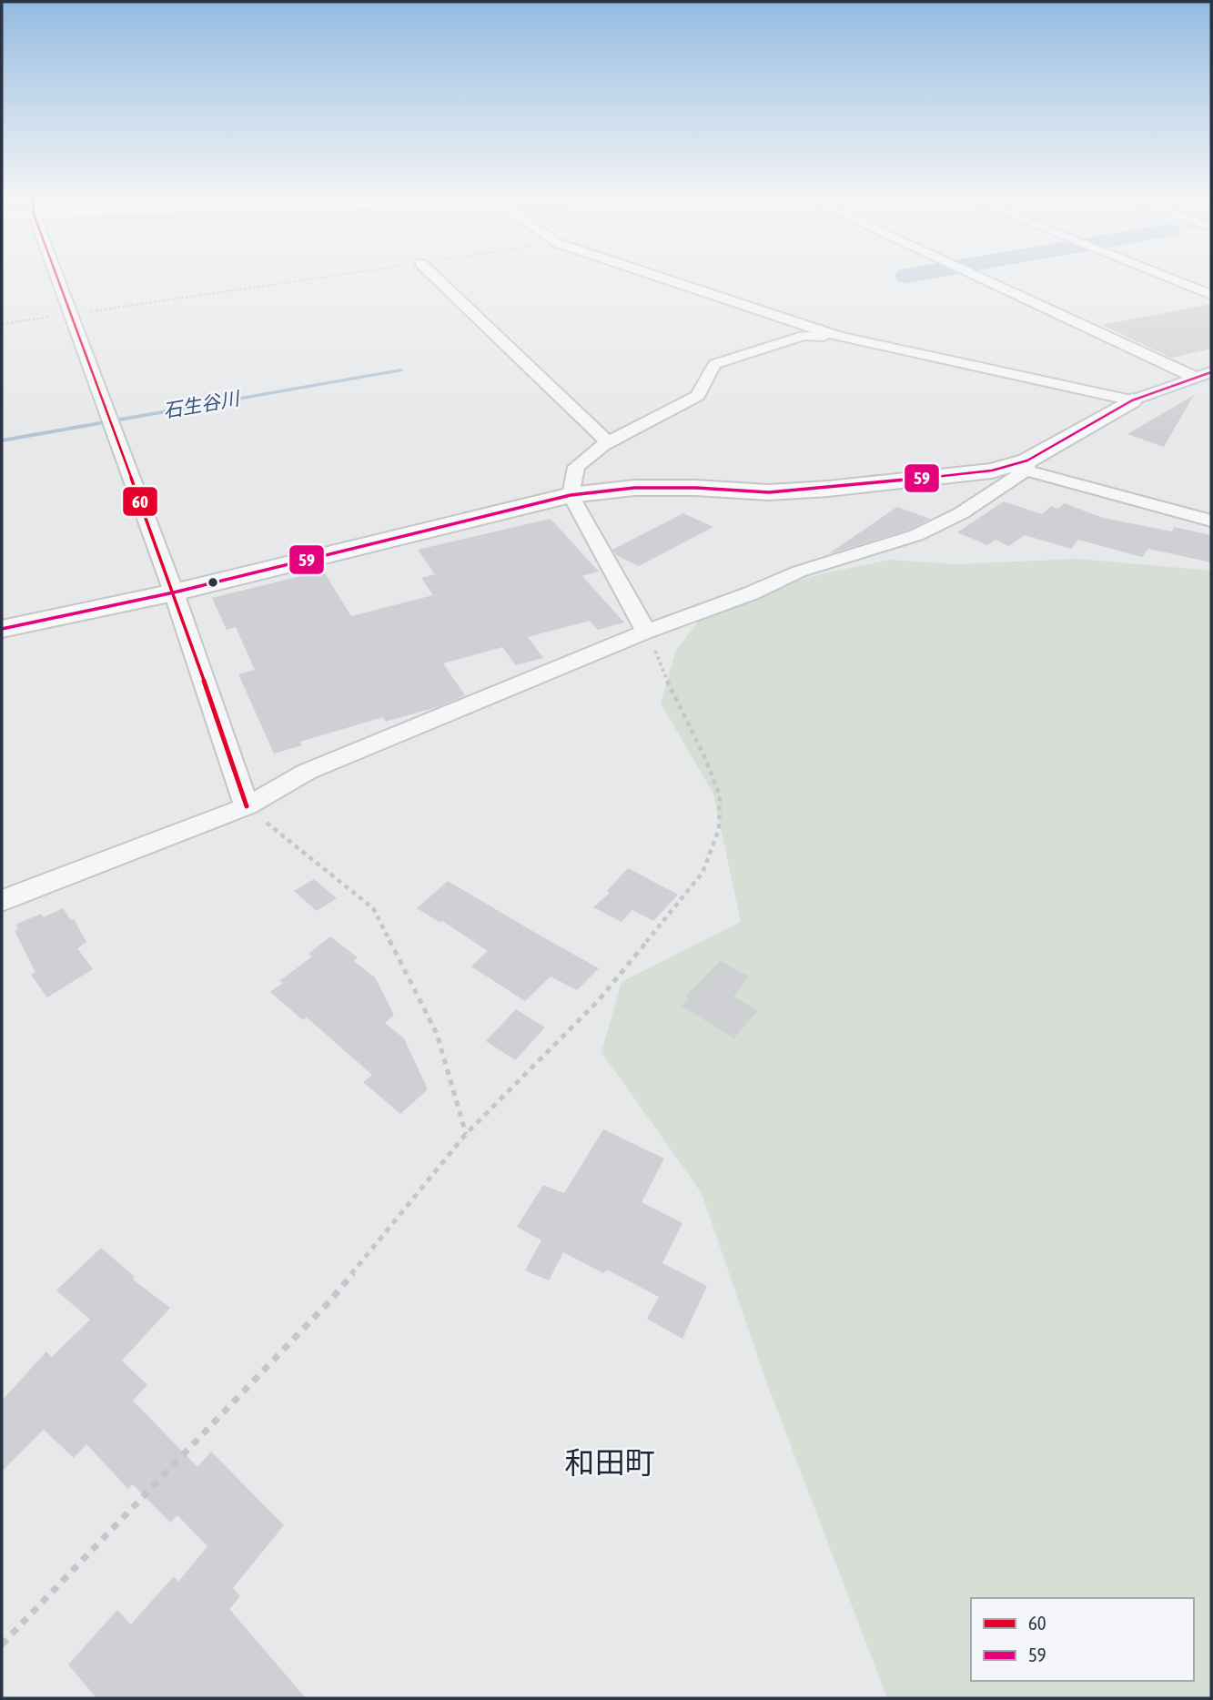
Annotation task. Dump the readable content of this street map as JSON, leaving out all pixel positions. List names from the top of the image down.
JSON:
{
  "districts": ["和田町"],
  "water": ["石生谷川"],
  "lines": ["transit line 60", "transit line 59"],
  "legend": ["60", "59"]
}
